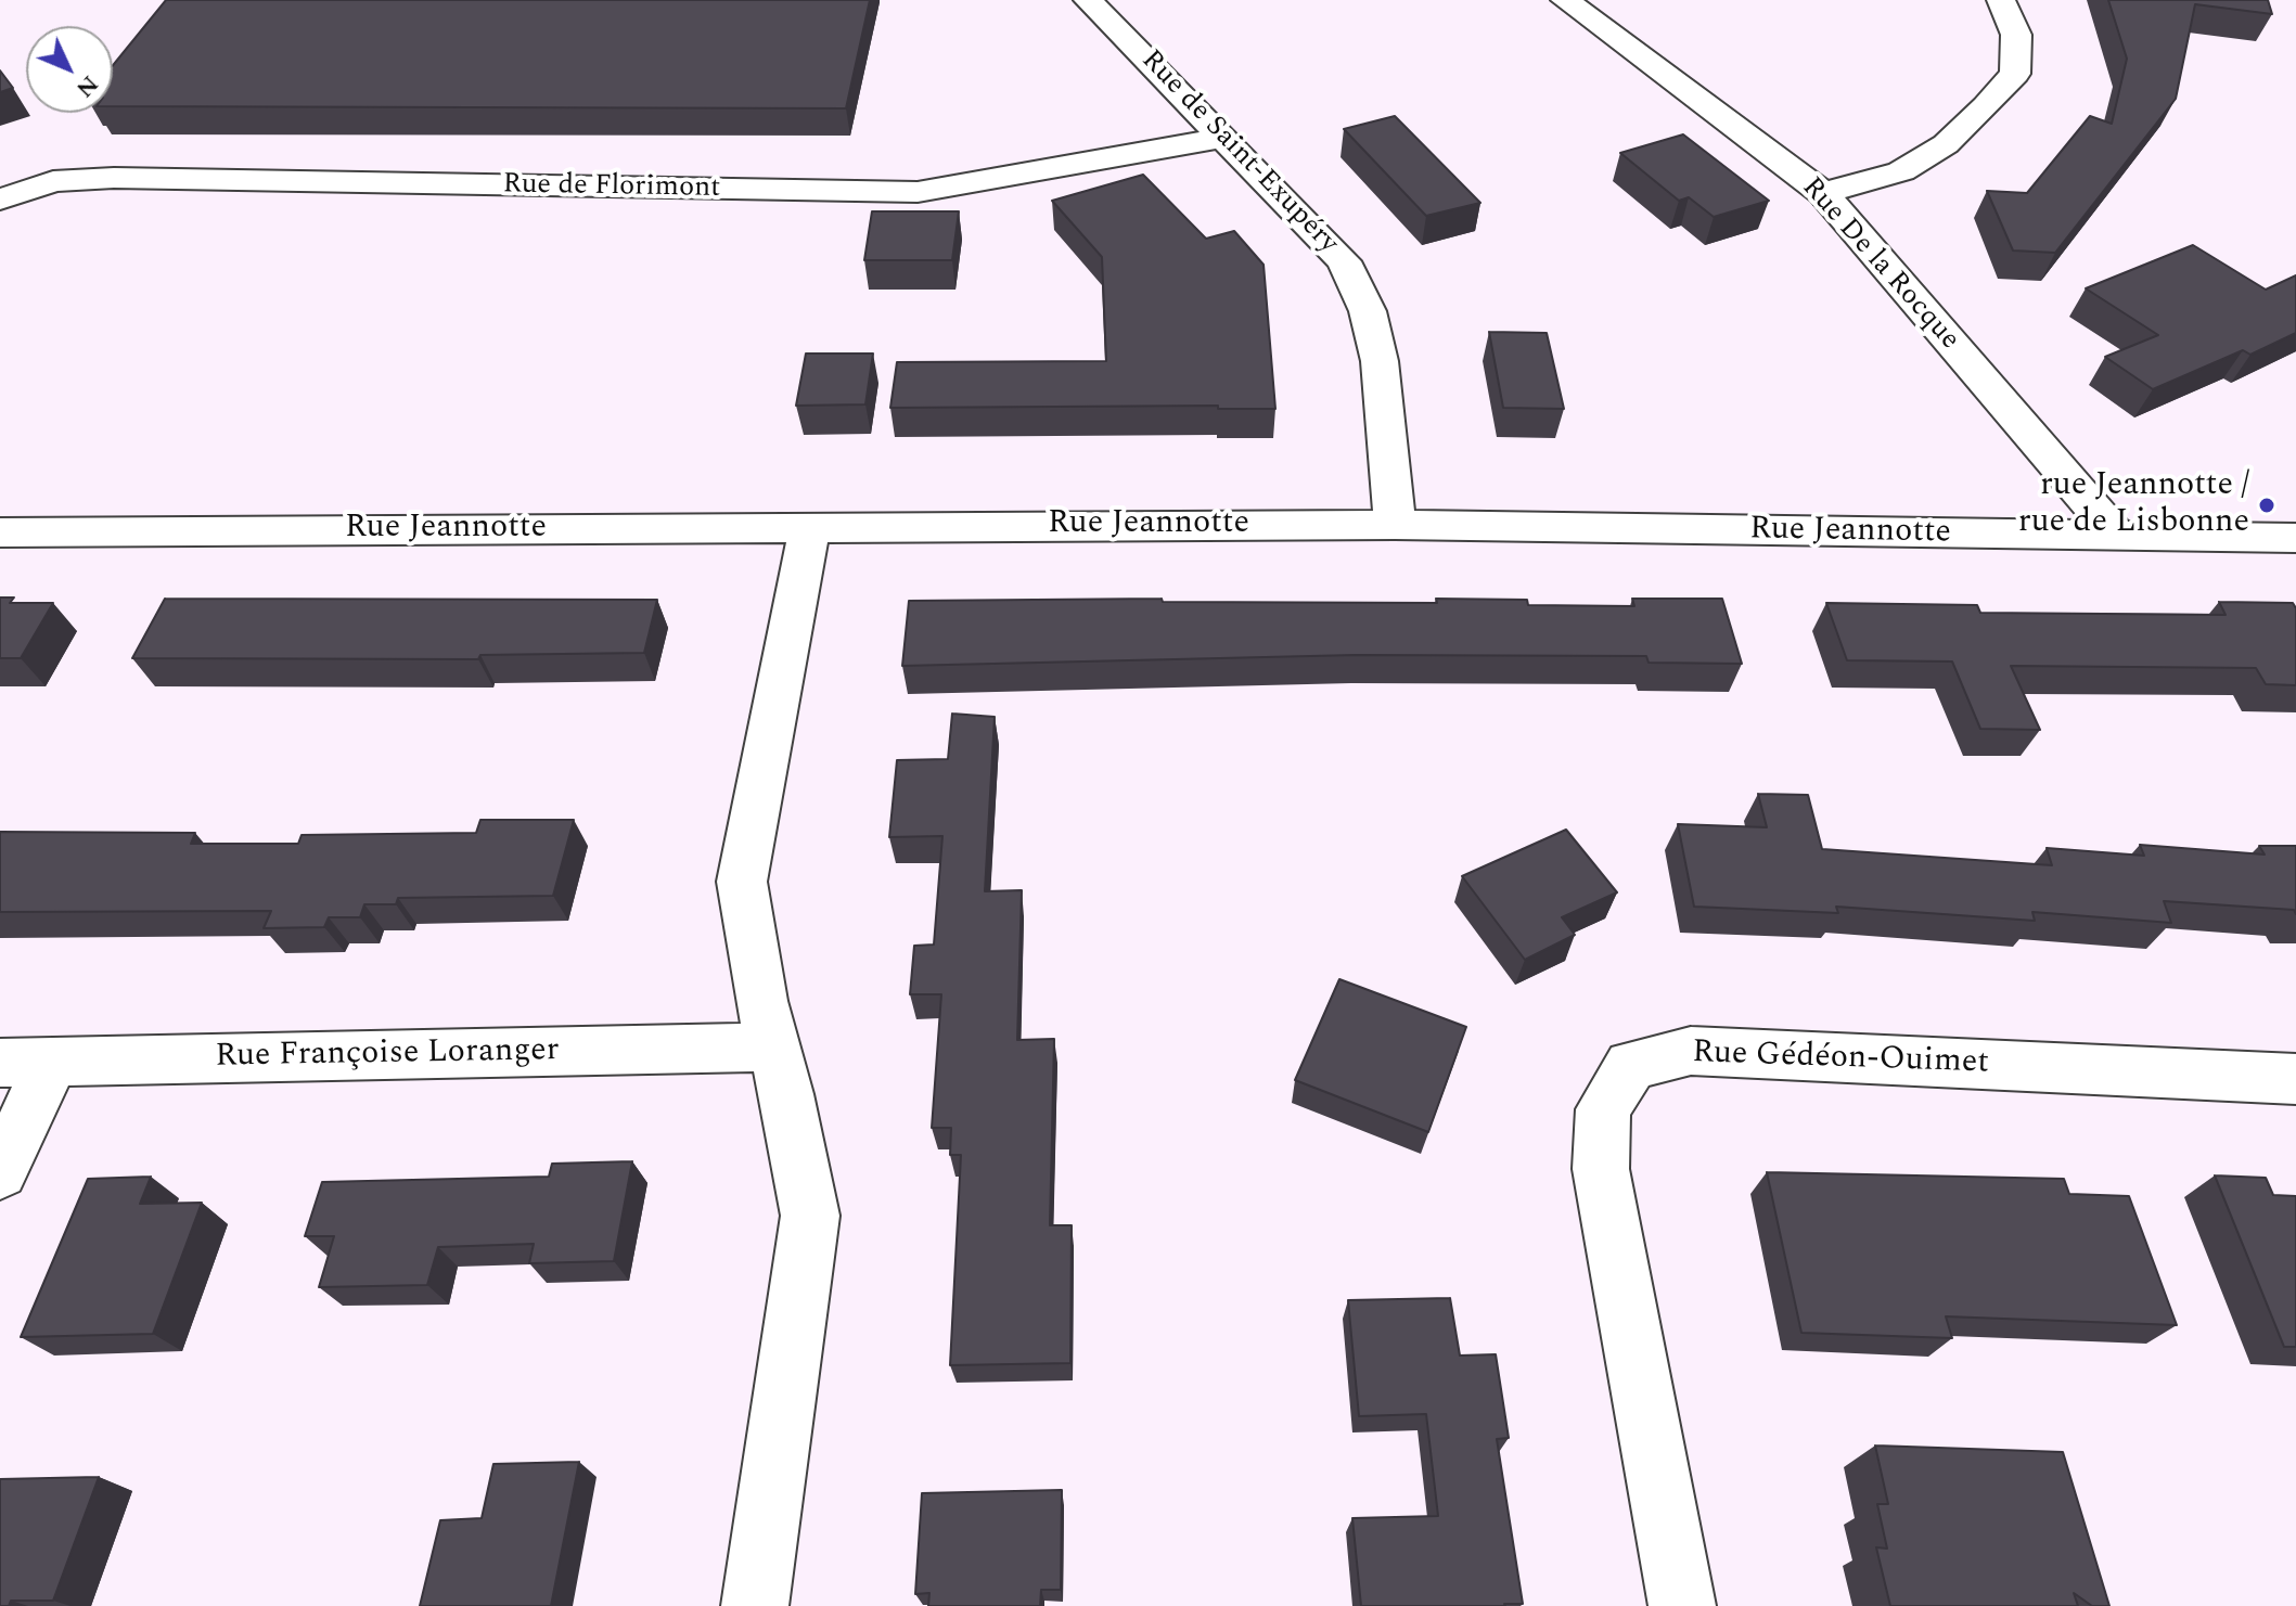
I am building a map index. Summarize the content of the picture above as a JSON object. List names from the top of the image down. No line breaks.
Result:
{"streets":{"street":["Rue de Saint-Exupéry","Rue de Florimont","Rue De la Rocque","Rue Jeannotte","Rue Françoise Loranger","Rue Gédéon-Ouimet"]},"crossings":[["Rue de Saint-Exupéry","Rue de Florimont"],["Rue de Saint-Exupéry","Rue Jeannotte"],["Rue De la Rocque","Rue Jeannotte"]],"places":["rue Jeannotte / rue de Lisbonne"],"north":"bottom right"}
